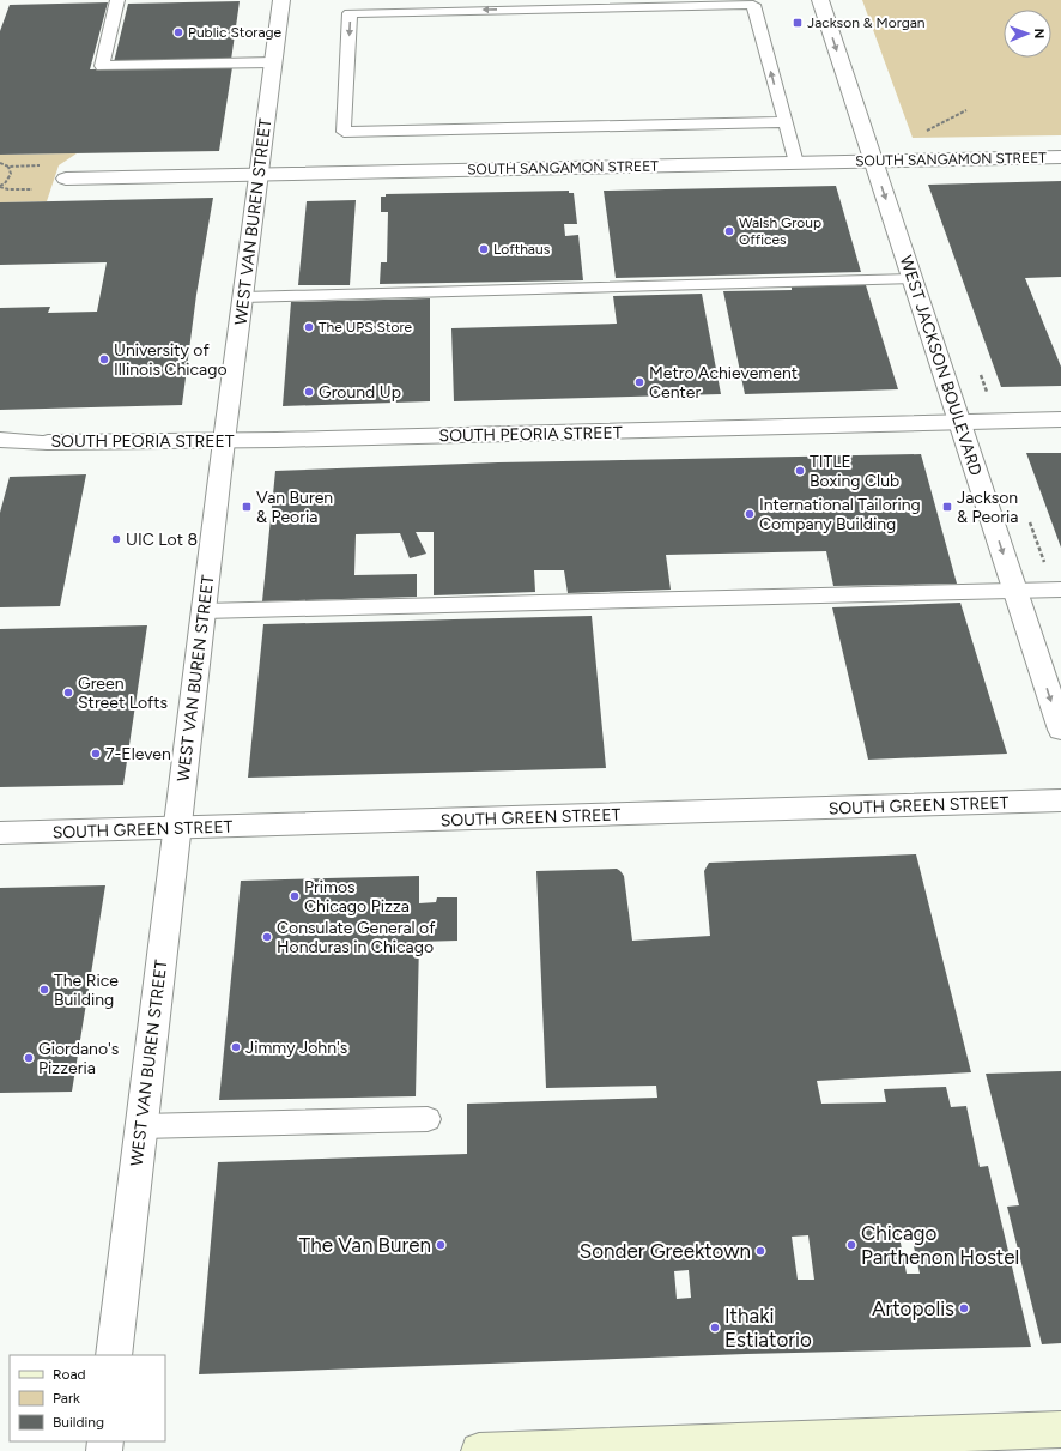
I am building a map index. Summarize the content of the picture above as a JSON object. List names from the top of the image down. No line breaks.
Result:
{"streets":{"street":["SOUTH SANGAMON STREET","WEST VAN BUREN STREET","WEST JACKSON BOULEVARD","SOUTH PEORIA STREET","SOUTH GREEN STREET"]},"crossings":[["SOUTH SANGAMON STREET","WEST VAN BUREN STREET"],["SOUTH SANGAMON STREET","WEST JACKSON BOULEVARD"],["WEST VAN BUREN STREET","SOUTH PEORIA STREET"],["WEST VAN BUREN STREET","SOUTH GREEN STREET"],["WEST JACKSON BOULEVARD","SOUTH PEORIA STREET"]],"one_way":["WEST JACKSON BOULEVARD"],"places":{"transit":["Jackson & Morgan","Van Buren & Peoria","Jackson & Peoria"],"other":["Public Storage","Walsh Group Offices","Lofthaus","The UPS Store","University of Illinois Chicago","Metro Achievement Center","Ground Up","TITLE Boxing Club","International Tailoring Company Building","UIC Lot 8","Green Street Lofts","7-Eleven","Primos Chicago Pizza","Consulate General of Honduras in Chicago","The Rice Building","Jimmy John's","Giordano's Pizzeria","The Van Buren","Chicago Parthenon Hostel","Sonder Greektown","Artopolis","Ithaki Estiatorio"]},"legend":["Road","Park","Building"],"north":"right"}
